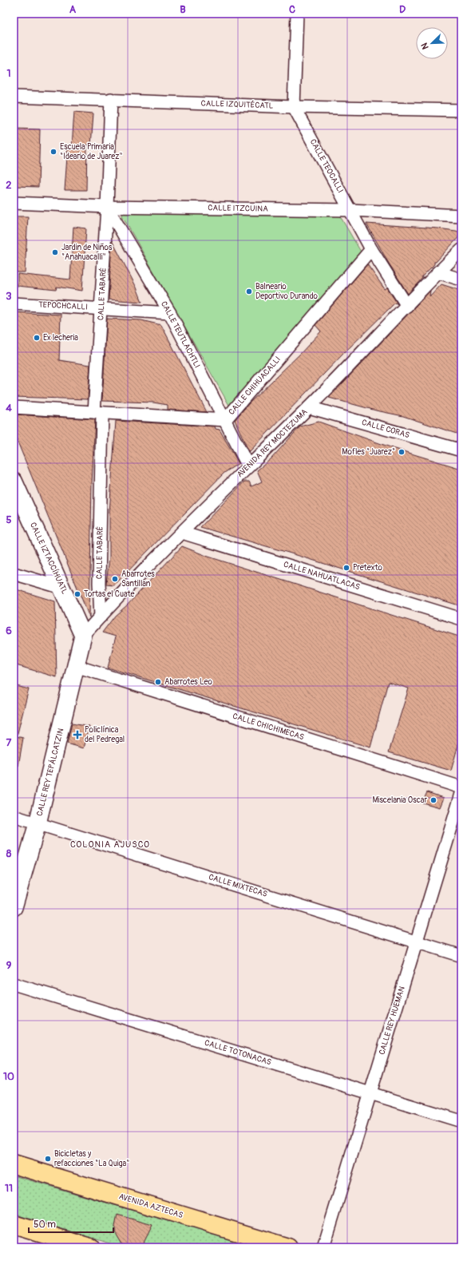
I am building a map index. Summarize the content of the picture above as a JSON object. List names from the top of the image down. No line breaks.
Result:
{"streets":{"main road":["AVENIDA AZTECAS"],"street":["CALLE IZQUITÉCATL","CALLE TEOCALLI","CALLE ITZCUINA","CALLE TABARÉ","TEPOCHCALLI","CALLE TEUTLACHTLI","CALLE CHIHUACALLI","CALLE CORAS","AVENIDA REY MOCTEZUMA","CALLE IZTACCÍHUATL","CALLE NAHUATLACAS","CALLE CHICHIMECAS","CALLE REY TEPÁLCATZIN","CALLE MIXTECAS","CALLE REY HUEMAN","CALLE TOTONACAS"]},"crossings":[["CALLE IZQUITÉCATL","CALLE TEOCALLI"],["CALLE IZQUITÉCATL","CALLE TABARÉ"],["CALLE TEOCALLI","CALLE ITZCUINA"],["CALLE TEOCALLI","CALLE CHIHUACALLI"],["CALLE TEOCALLI","AVENIDA REY MOCTEZUMA"],["CALLE ITZCUINA","CALLE TABARÉ"],["CALLE ITZCUINA","CALLE TEUTLACHTLI"],["CALLE TABARÉ","TEPOCHCALLI"],["CALLE TABARÉ","CALLE TEUTLACHTLI"],["CALLE TABARÉ","CALLE CHIHUACALLI"],["CALLE TABARÉ","AVENIDA REY MOCTEZUMA"],["TEPOCHCALLI","CALLE TEUTLACHTLI"],["CALLE TEUTLACHTLI","CALLE CHIHUACALLI"],["CALLE TEUTLACHTLI","AVENIDA REY MOCTEZUMA"],["CALLE CORAS","AVENIDA REY MOCTEZUMA"],["AVENIDA REY MOCTEZUMA","CALLE IZTACCÍHUATL"],["AVENIDA REY MOCTEZUMA","CALLE NAHUATLACAS"],["AVENIDA REY MOCTEZUMA","CALLE REY TEPÁLCATZIN"],["CALLE IZTACCÍHUATL","CALLE REY TEPÁLCATZIN"],["CALLE CHICHIMECAS","CALLE REY TEPÁLCATZIN"],["CALLE REY TEPÁLCATZIN","CALLE MIXTECAS"],["CALLE MIXTECAS","CALLE REY HUEMAN"],["CALLE REY HUEMAN","CALLE TOTONACAS"]],"districts":["COLONIA AJUSCO"],"places":{"other":["Escuela Primaria \"Ideario de Juarez\"","Jardin de Niños \"Anahuacalli\"","Balneario Deportivo Durando","Ex lecheria","Mofles \"Juarez\"","Pretexto","Abarrotes Santillan","Tortas el Cuate","Abarrotes Leo","Miscelania Oscar","Bicicletas y refacciones \"La Quiga\""],"health":["Policlínica del Pedregal"]},"scale_bar":"50 m","north":"bottom left","grid":{"columns":["A","B","C","D"],"rows":["1","2","3","4","5","6","7","8","9","10","11"]}}
